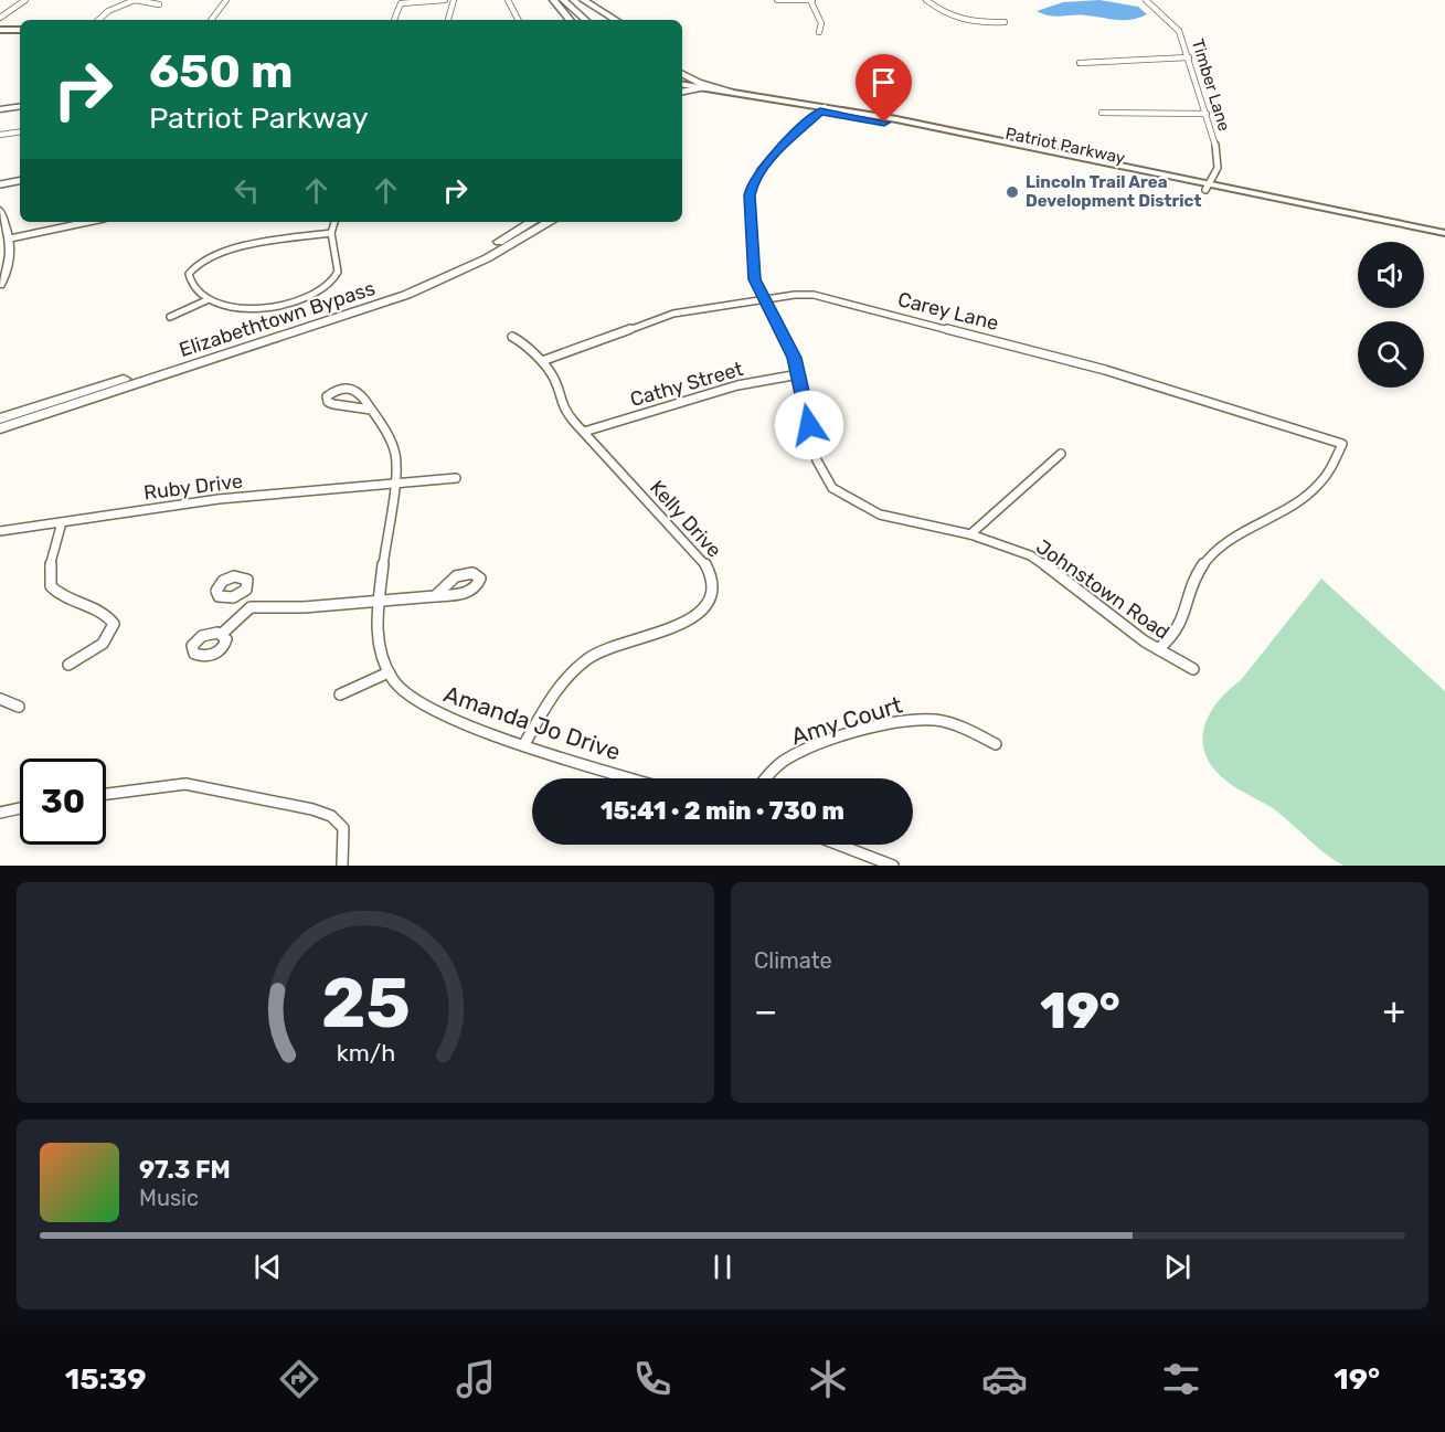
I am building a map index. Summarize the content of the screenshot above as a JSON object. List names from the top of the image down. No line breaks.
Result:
{"streets":{"highway":["Elizabethtown Bypass"],"main road":["Patriot Parkway"],"street":["Timber Lane","Carey Lane","Cathy Street","Ruby Drive","Kelly Drive","Johnstown Road","Amy Court","Amanda Jo Drive"]},"crossings":[["Timber Lane","Patriot Parkway"],["Patriot Parkway","Johnstown Road"],["Carey Lane","Kelly Drive"],["Carey Lane","Johnstown Road"],["Cathy Street","Kelly Drive"],["Cathy Street","Johnstown Road"],["Ruby Drive","Amanda Jo Drive"],["Kelly Drive","Amanda Jo Drive"]],"places":["Lincoln Trail Area Development District"],"page":{"turn":["650 m","Patriot Parkway"],"limit":"30","trip":"15:41 · 2 min · 730 m","tile":"Climate","heat":["−","19°","+"],"song":["97.3 FM","Music"],"tabs":["15:39","19°"],"gauge":["25","km/h"]}}
